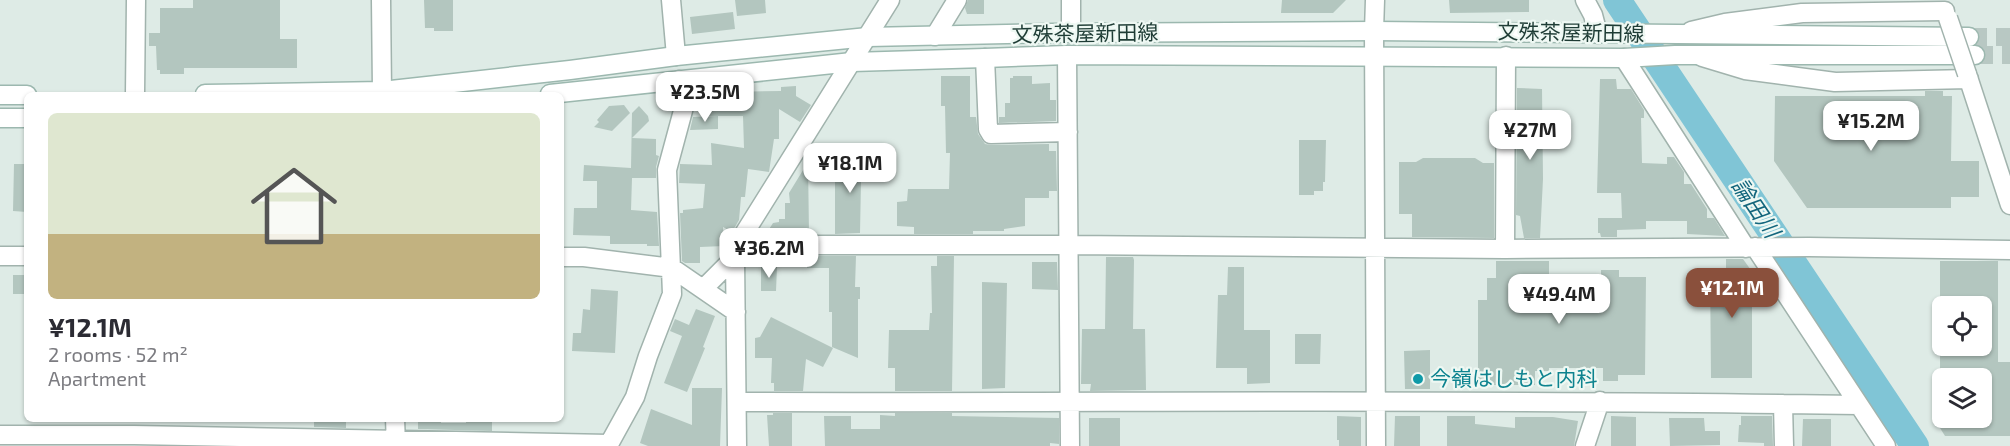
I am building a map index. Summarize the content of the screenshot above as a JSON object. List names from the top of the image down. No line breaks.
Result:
{"streets":{"street":["文殊茶屋新田線"]},"water":["論田川"],"places":["今嶺はしもと内科"],"page":{"price":["¥23.5M","¥15.2M","¥27M","¥18.1M","¥36.2M","¥12.1M","¥49.4M"],"list":[{"name":"¥12.1M","note":"2 rooms · 52 m² · Apartment"}]}}
